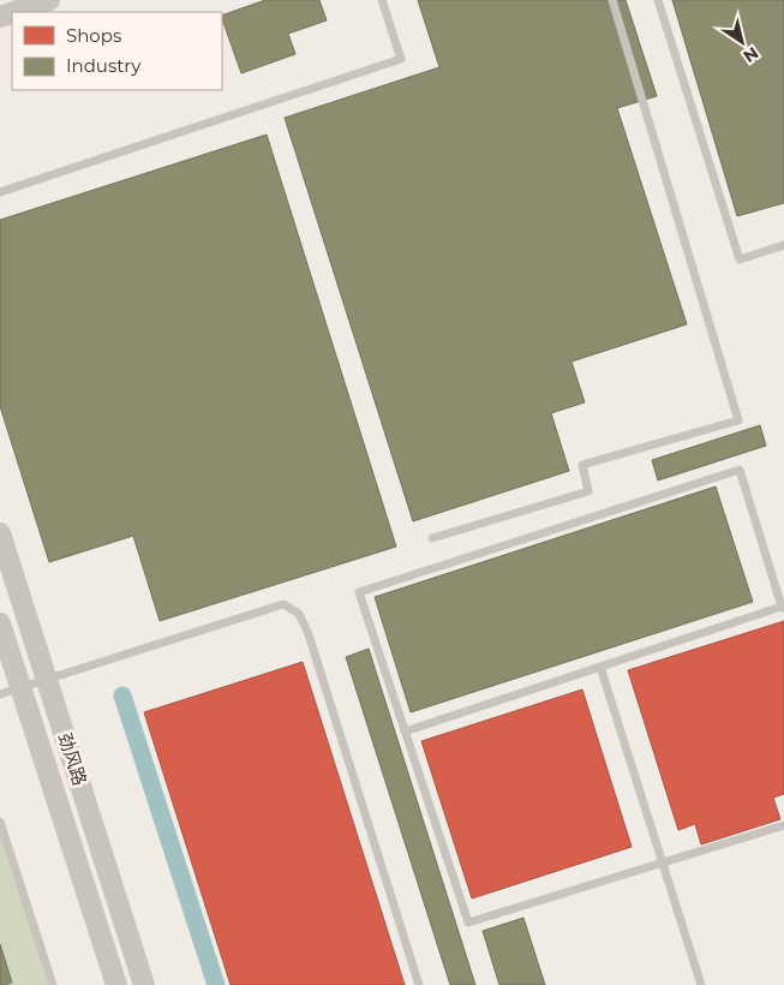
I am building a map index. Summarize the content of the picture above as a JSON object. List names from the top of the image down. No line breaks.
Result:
{"streets":{"street":["劲风路"]},"legend":["Shops","Industry"],"north":"bottom right"}
